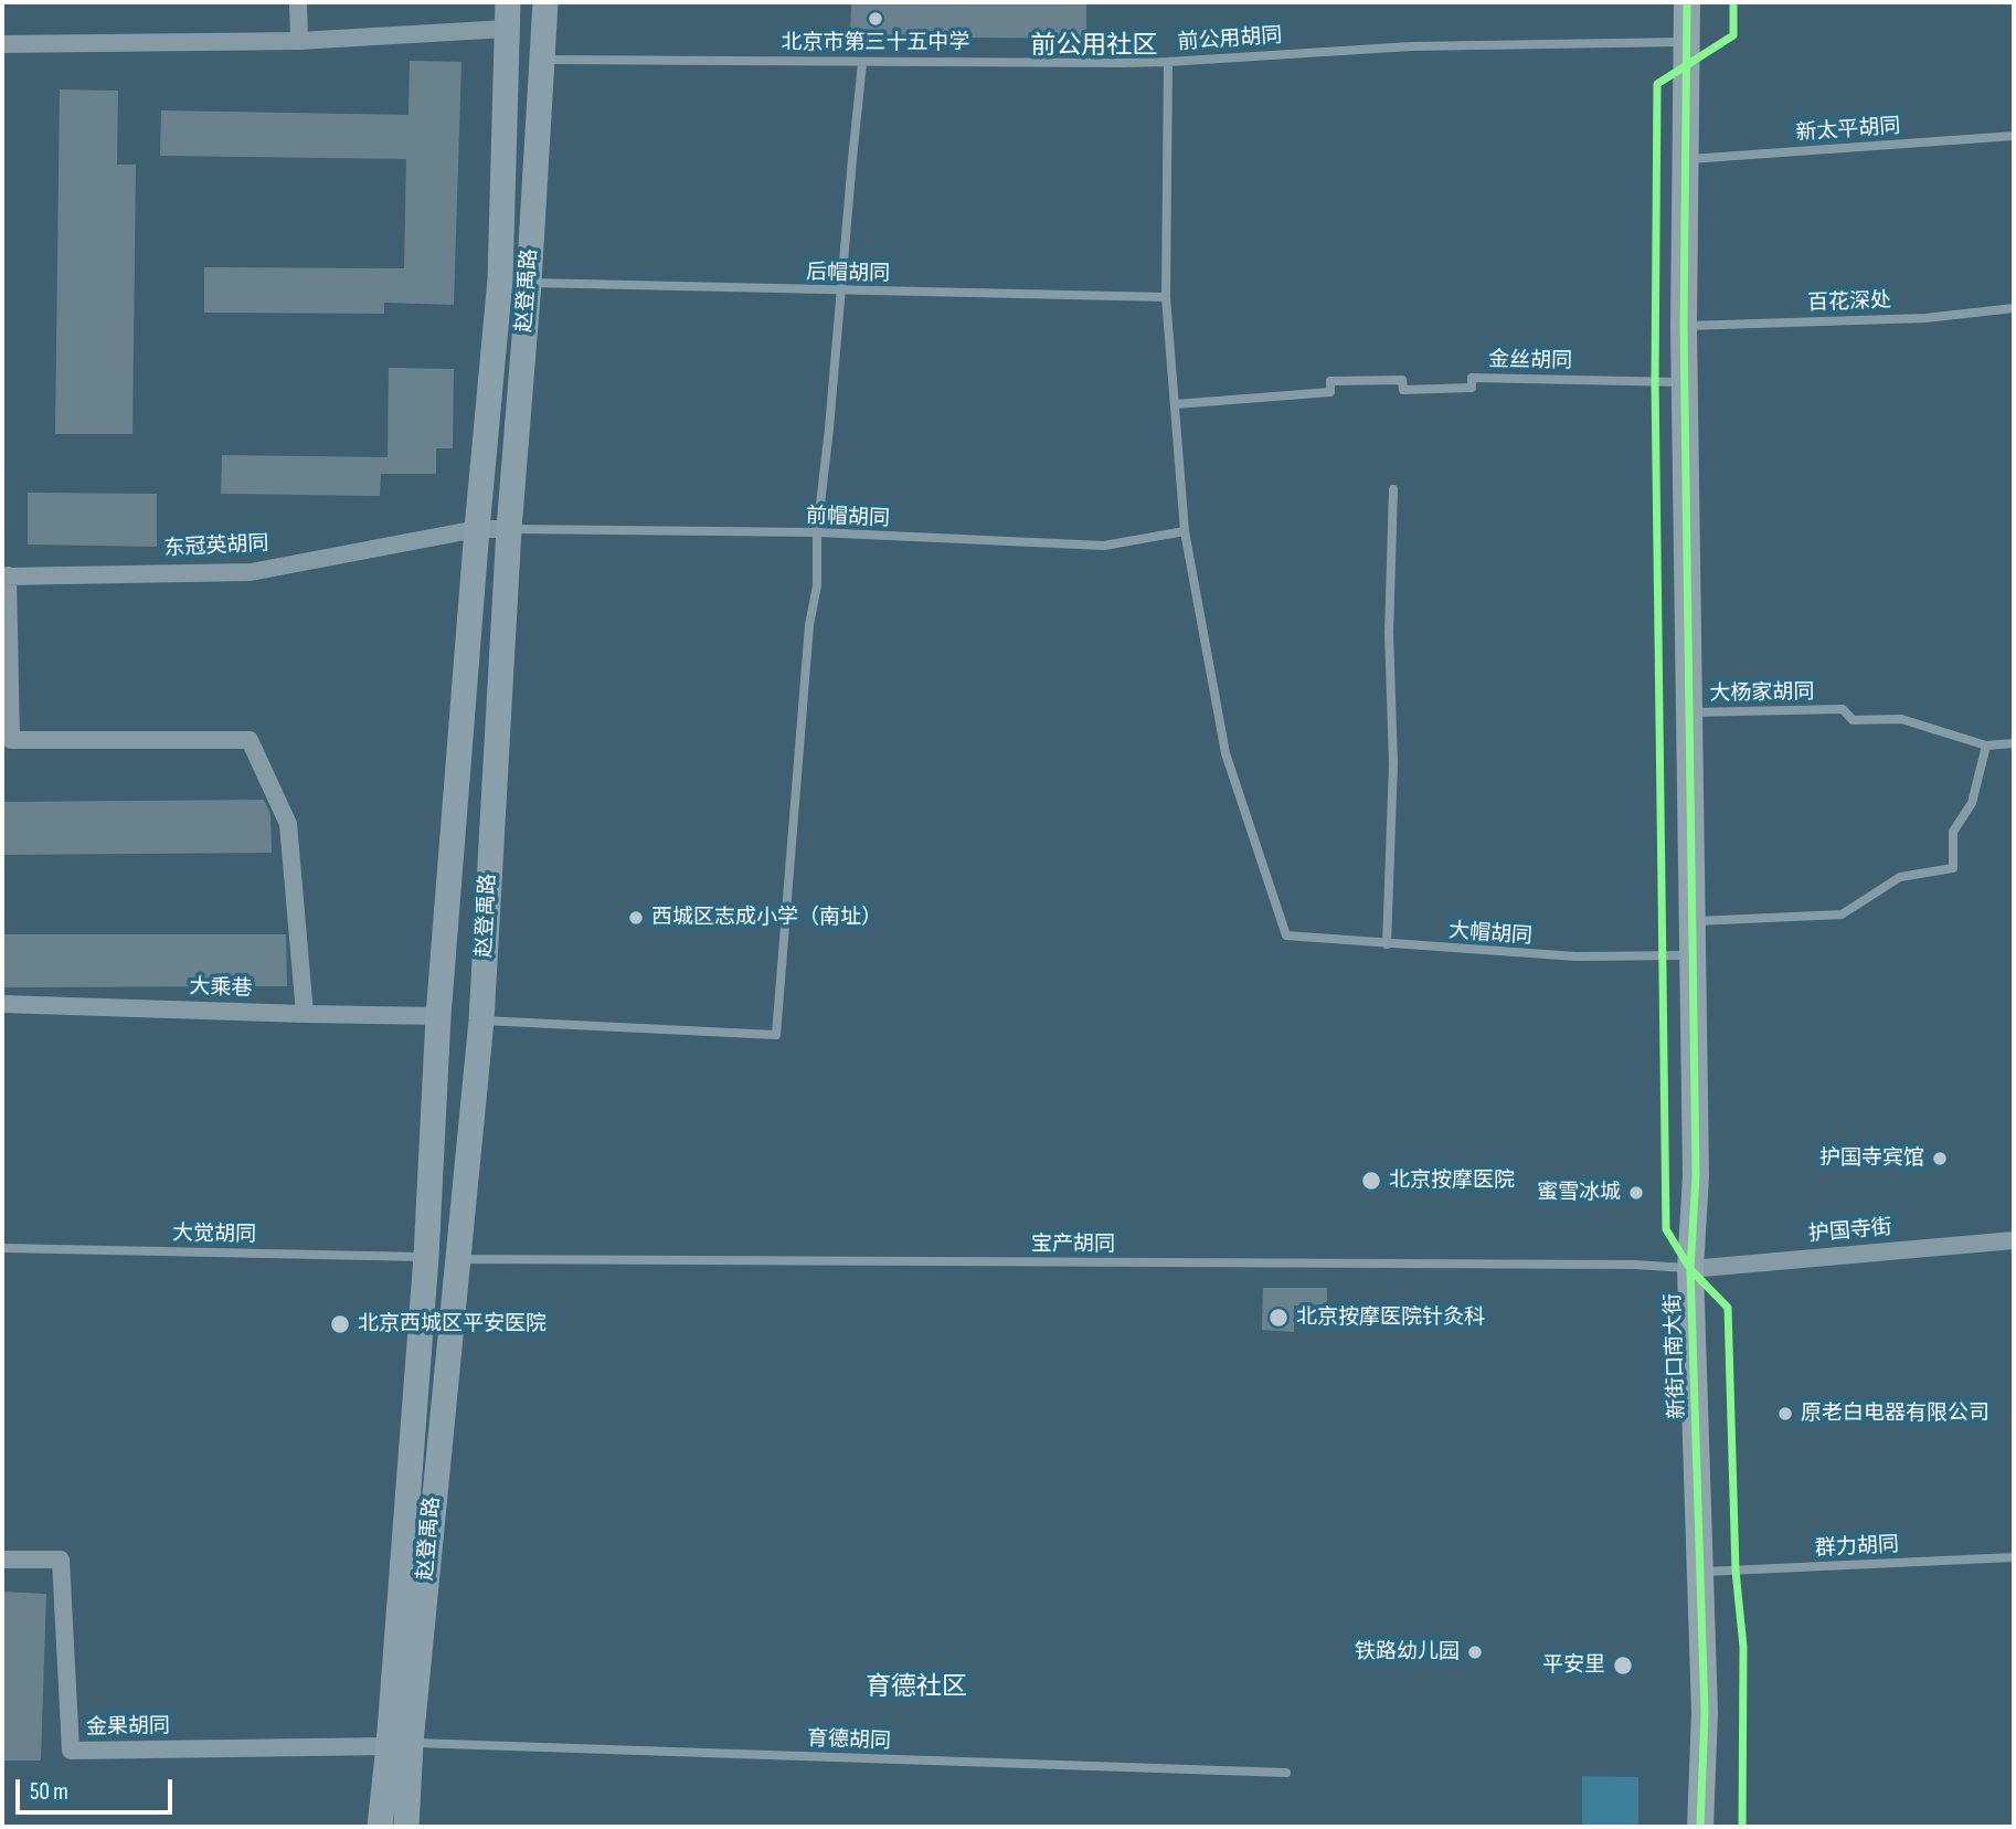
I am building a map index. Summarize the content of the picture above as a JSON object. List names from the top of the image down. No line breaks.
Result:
{"streets":{"main road":["赵登禹路","新街口南大街"],"street":["东冠英胡同","大乘巷","护国寺街","金果胡同"],"lane":["前公用胡同","新太平胡同","后帽胡同","百花深处","金丝胡同","前帽胡同","大杨家胡同","大帽胡同","大觉胡同","宝产胡同","群力胡同","育德胡同"]},"crossings":[["前公用胡同","赵登禹路"],["前公用胡同","新街口南大街"],["新太平胡同","新街口南大街"],["后帽胡同","赵登禹路"],["赵登禹路","前帽胡同"],["赵登禹路","东冠英胡同"],["赵登禹路","大乘巷"],["赵登禹路","大觉胡同"],["赵登禹路","宝产胡同"],["赵登禹路","金果胡同"],["赵登禹路","育德胡同"],["百花深处","新街口南大街"],["金丝胡同","新街口南大街"],["前帽胡同","东冠英胡同"],["前帽胡同","大帽胡同"],["大杨家胡同","新街口南大街"],["大帽胡同","新街口南大街"],["护国寺街","宝产胡同"],["护国寺街","新街口南大街"],["宝产胡同","新街口南大街"],["新街口南大街","群力胡同"],["金果胡同","育德胡同"]],"districts":["前公用社区","育德社区"],"places":["北京市第三十五中学","西城区志成小学（南址）","护国寺宾馆","北京按摩医院","蜜雪冰城","北京按摩医院针灸科","北京西城区平安医院","原老白电器有限公司","铁路幼儿园","平安里"],"scale_bar":"50 m"}
